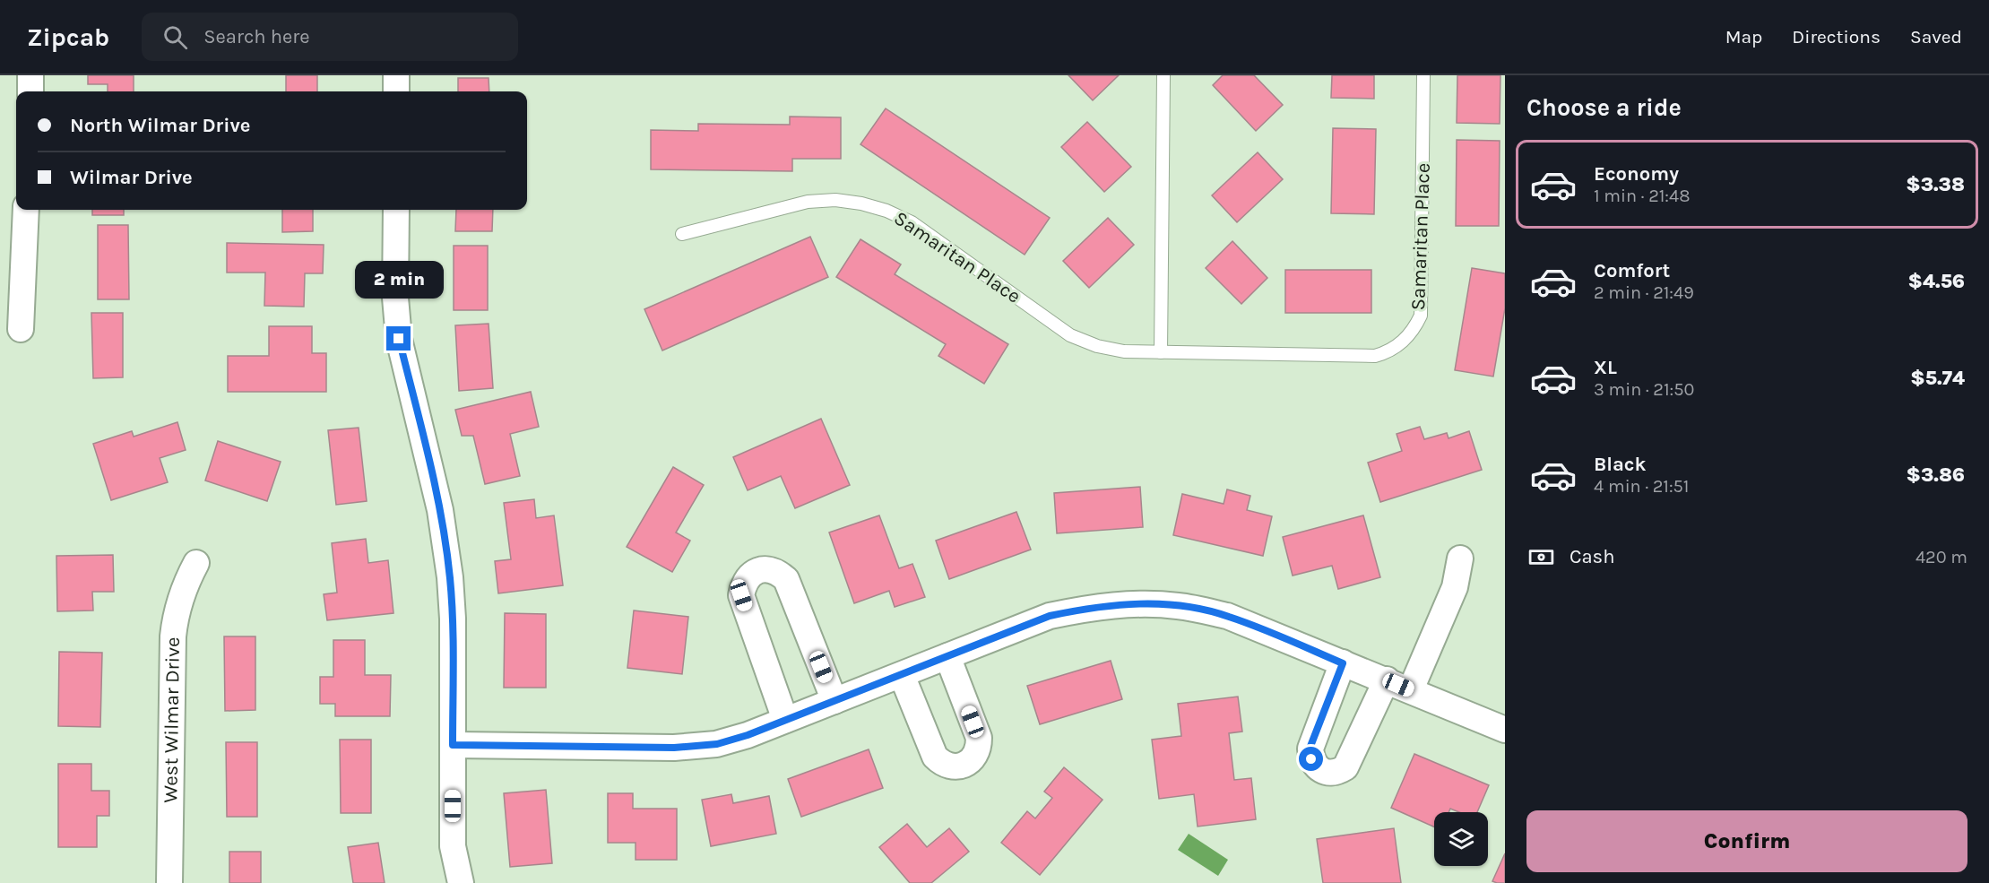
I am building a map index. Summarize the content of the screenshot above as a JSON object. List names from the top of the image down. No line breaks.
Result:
{"streets":{"street":["West Wilmar Drive"],"lane":["Samaritan Place"]},"page":{"header":"Zipcab","search":"Search here","nav":["Map","Directions","Saved"],"heading":"Choose a ride","banner":["North Wilmar Drive","Wilmar Drive"],"list":[{"name":"Economy","note":"1 min · 21:48","value":"$3.38"},{"name":"Comfort","note":"2 min · 21:49","value":"$4.56"},{"name":"XL","note":"3 min · 21:50","value":"$5.74"},{"name":"Black","note":"4 min · 21:51","value":"$3.86"}],"bubble":"2 min","pay":["Cash","420 m"],"buttons":"Confirm"}}
